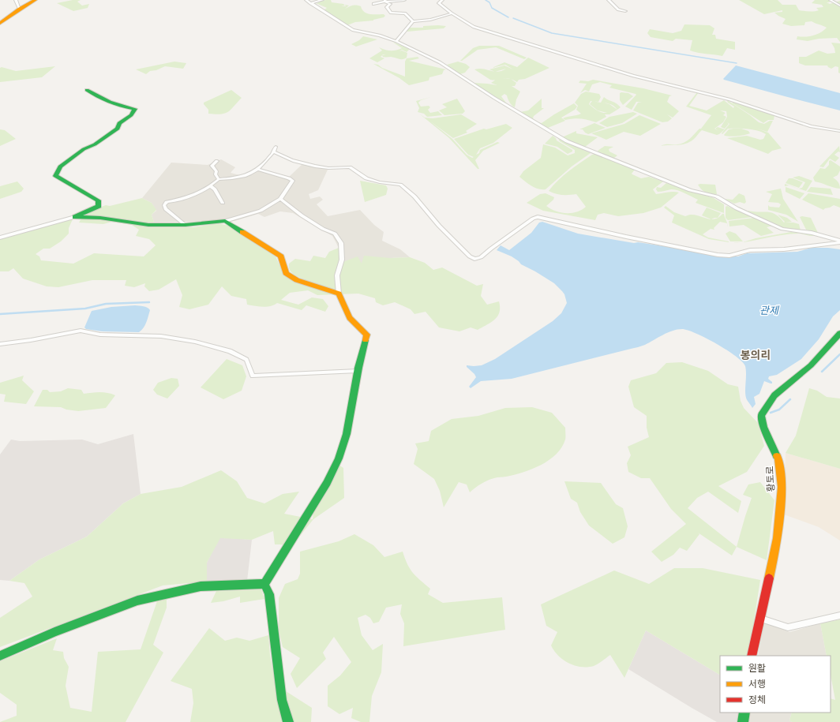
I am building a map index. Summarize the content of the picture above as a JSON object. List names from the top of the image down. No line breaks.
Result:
{"streets":{"street":["황토로"]},"districts":["봉의리"],"water":["관제"],"legend":["원활","서행","정체"]}
